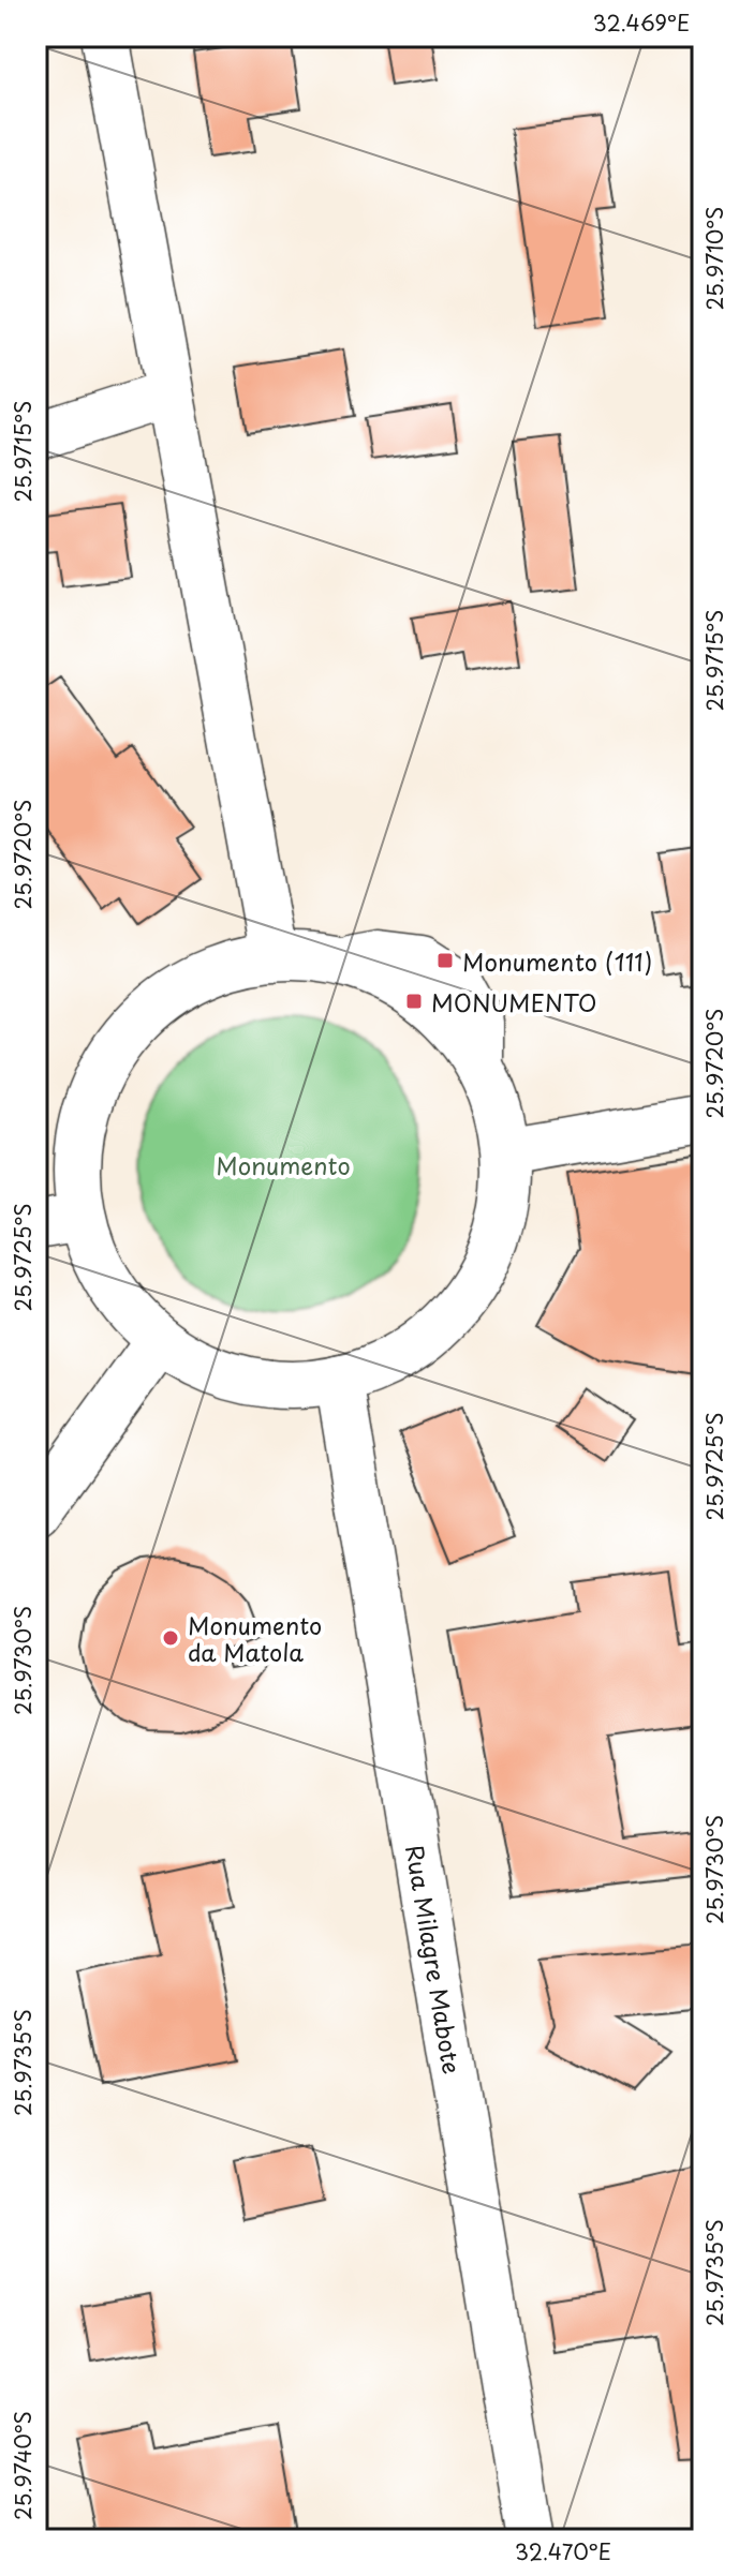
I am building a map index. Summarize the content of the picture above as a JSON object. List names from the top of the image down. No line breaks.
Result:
{"streets":{"street":["Rua Milagre Mabote"]},"parks":["Monumento"],"places":{"transit":["Monumento (111)","MONUMENTO"],"other":["Monumento da Matola"]},"coordinates":["32.469°E","25.9710°S","25.9715°S","25.9720°S","25.9725°S","25.9730°S","25.9735°S","25.9740°S","32.470°E"]}
